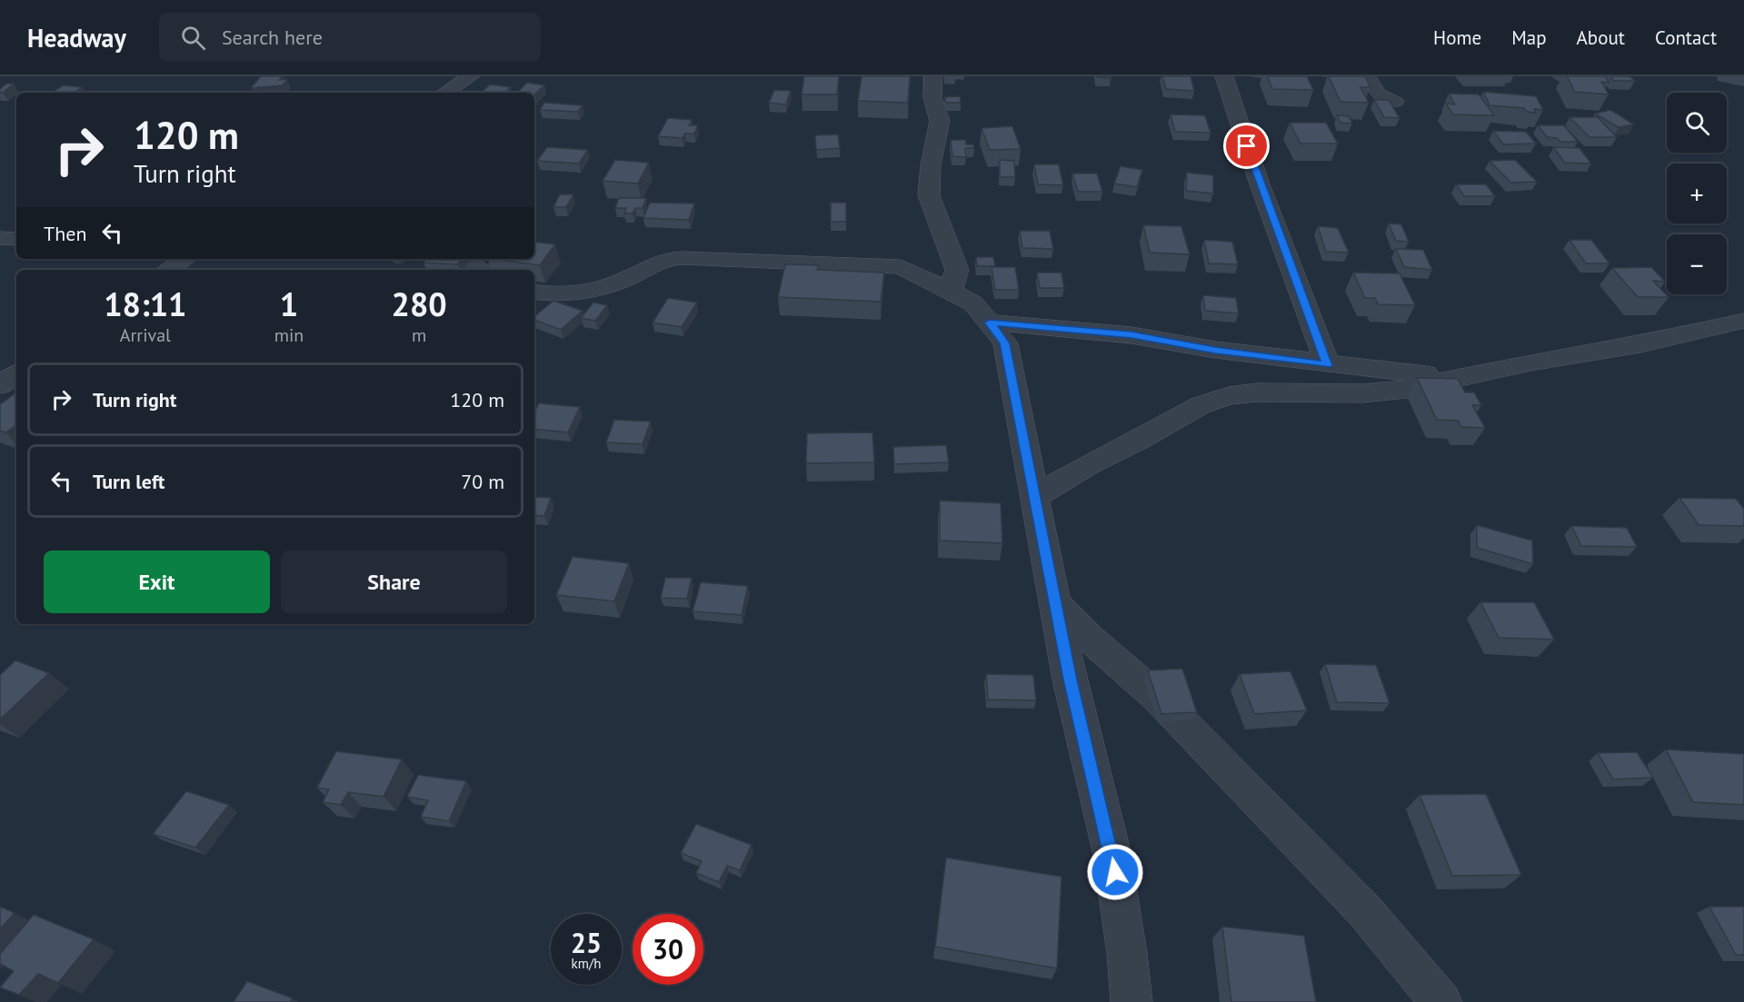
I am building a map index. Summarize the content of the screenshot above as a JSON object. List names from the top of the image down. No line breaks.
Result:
{"page":{"header":"Headway","search":"Search here","nav":["Home","Map","About","Contact"],"map_buttons":["+","−"],"turn":["120 m","Turn right"],"then":"Then","eta":["18:11","Arrival","1","min","280","m"],"list":[{"name":"Turn right","value":"120 m"},{"name":"Turn left","value":"70 m"}],"buttons":["Exit","Share"],"speed":"25 km/h","limit":"30"}}
